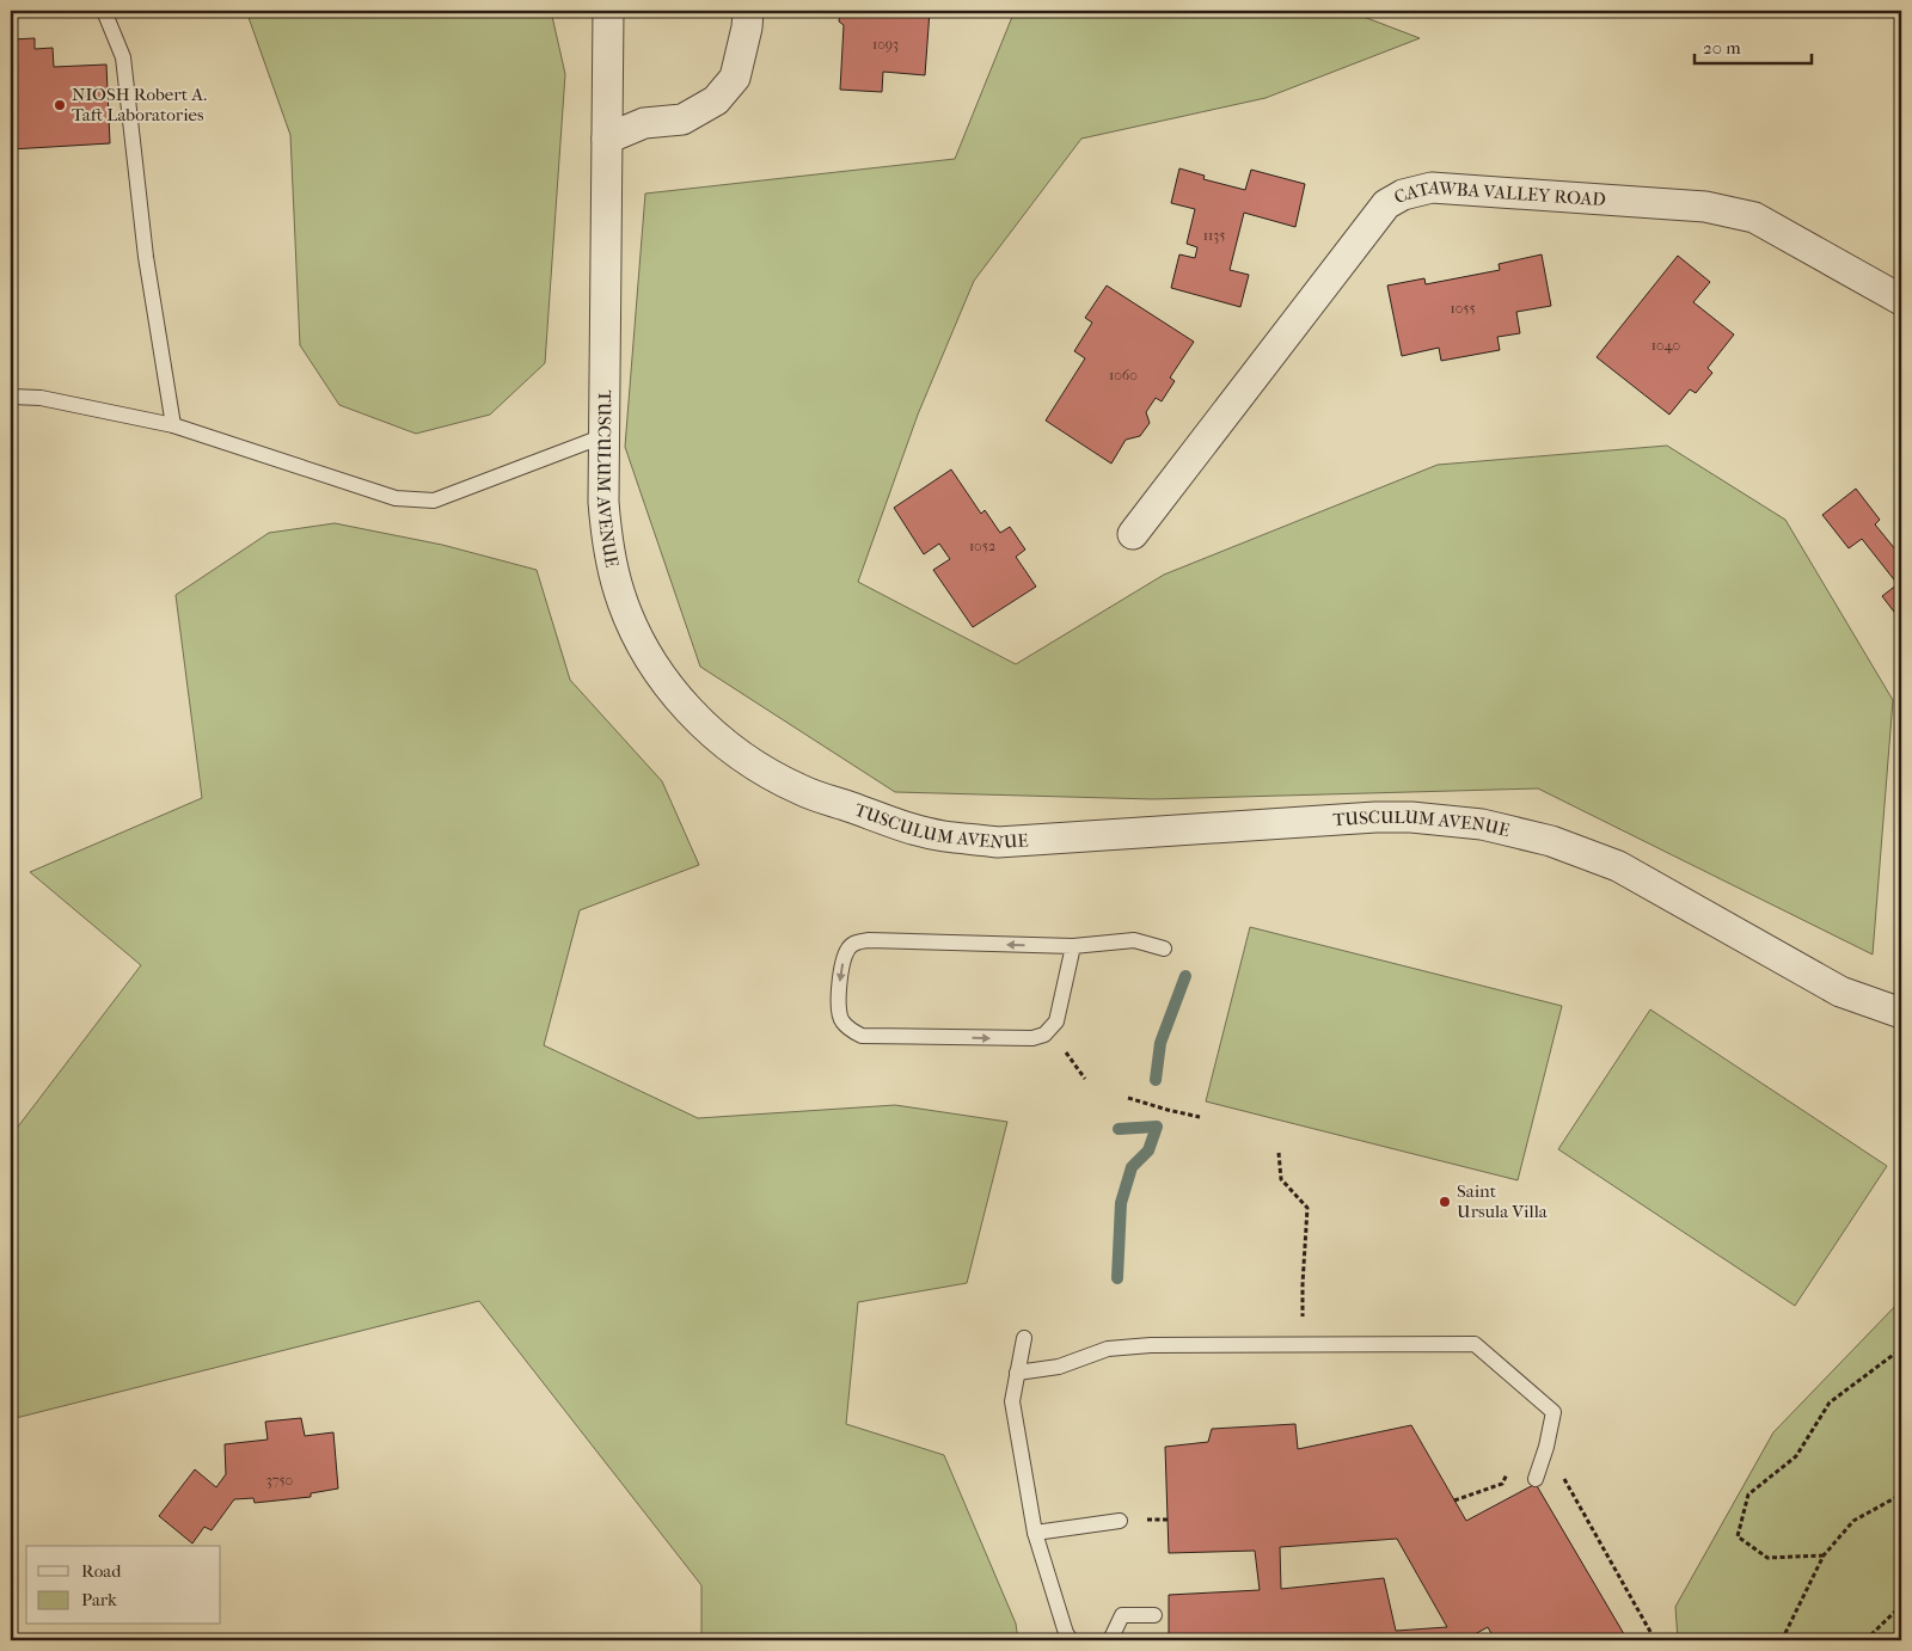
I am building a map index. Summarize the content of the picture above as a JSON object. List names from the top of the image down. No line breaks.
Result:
{"streets":{"street":["CATAWBA VALLEY ROAD","TUSCULUM AVENUE"]},"places":["NIOSH Robert A. Taft Laboratories","Saint Ursula Villa"],"house_numbers":["1093","1135","1055","1040","1060","1052","3750"],"legend":["Road","Park"],"scale_bar":"20 m"}
